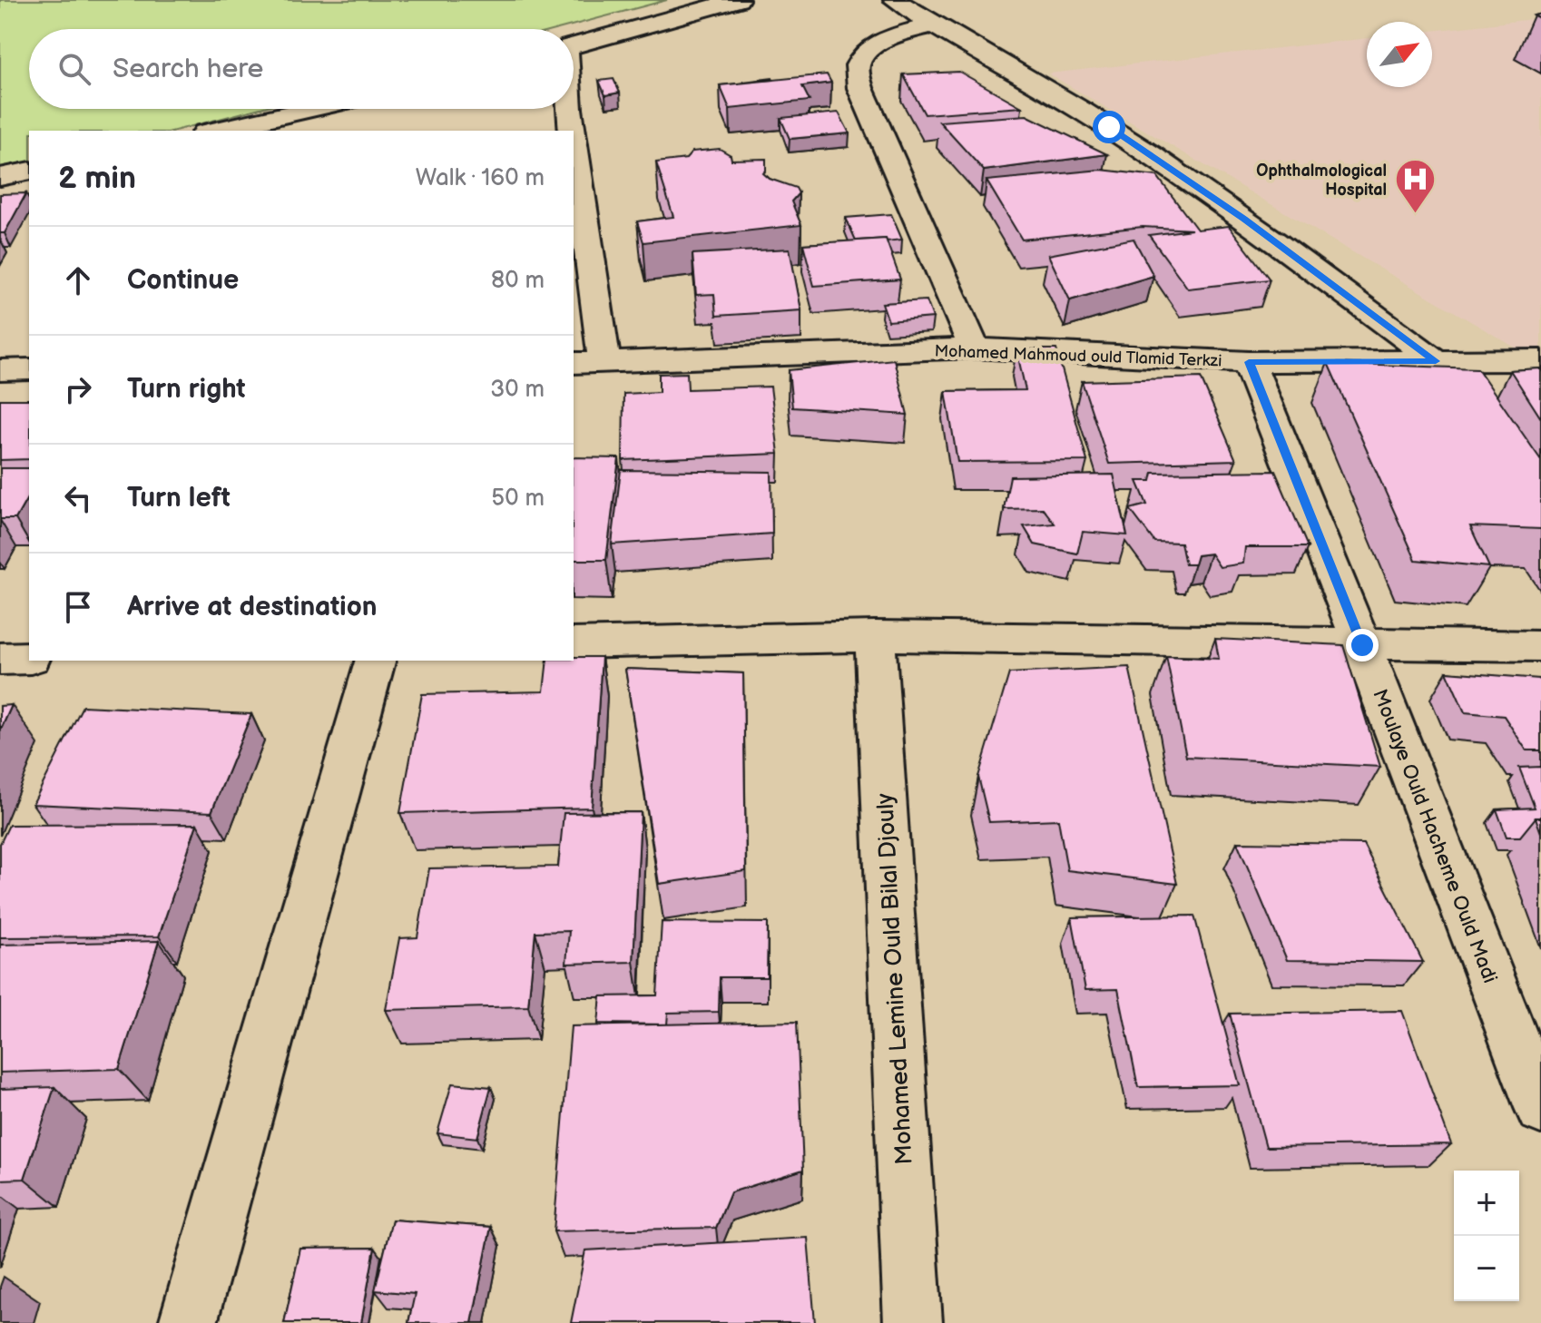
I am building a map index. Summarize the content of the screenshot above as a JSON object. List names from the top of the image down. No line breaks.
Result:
{"streets":{"street":["Mohamed Mahmoud ould Tlamid Terkzi","Moulaye Ould Hacheme Ould Madi","Mohamed Lemine Ould Bilal Djouly"]},"crossings":[["Mohamed Mahmoud ould Tlamid Terkzi","Moulaye Ould Hacheme Ould Madi"]],"places":{"hospital":["Ophthalmological Hospital"]},"north":"top right","page":{"search":"Search here","heading":["2 min","Walk · 160 m"],"list":[["Continue","80 m"],["Turn right","30 m"],["Turn left","50 m"],"Arrive at destination"],"map_buttons":["+","−"]}}
